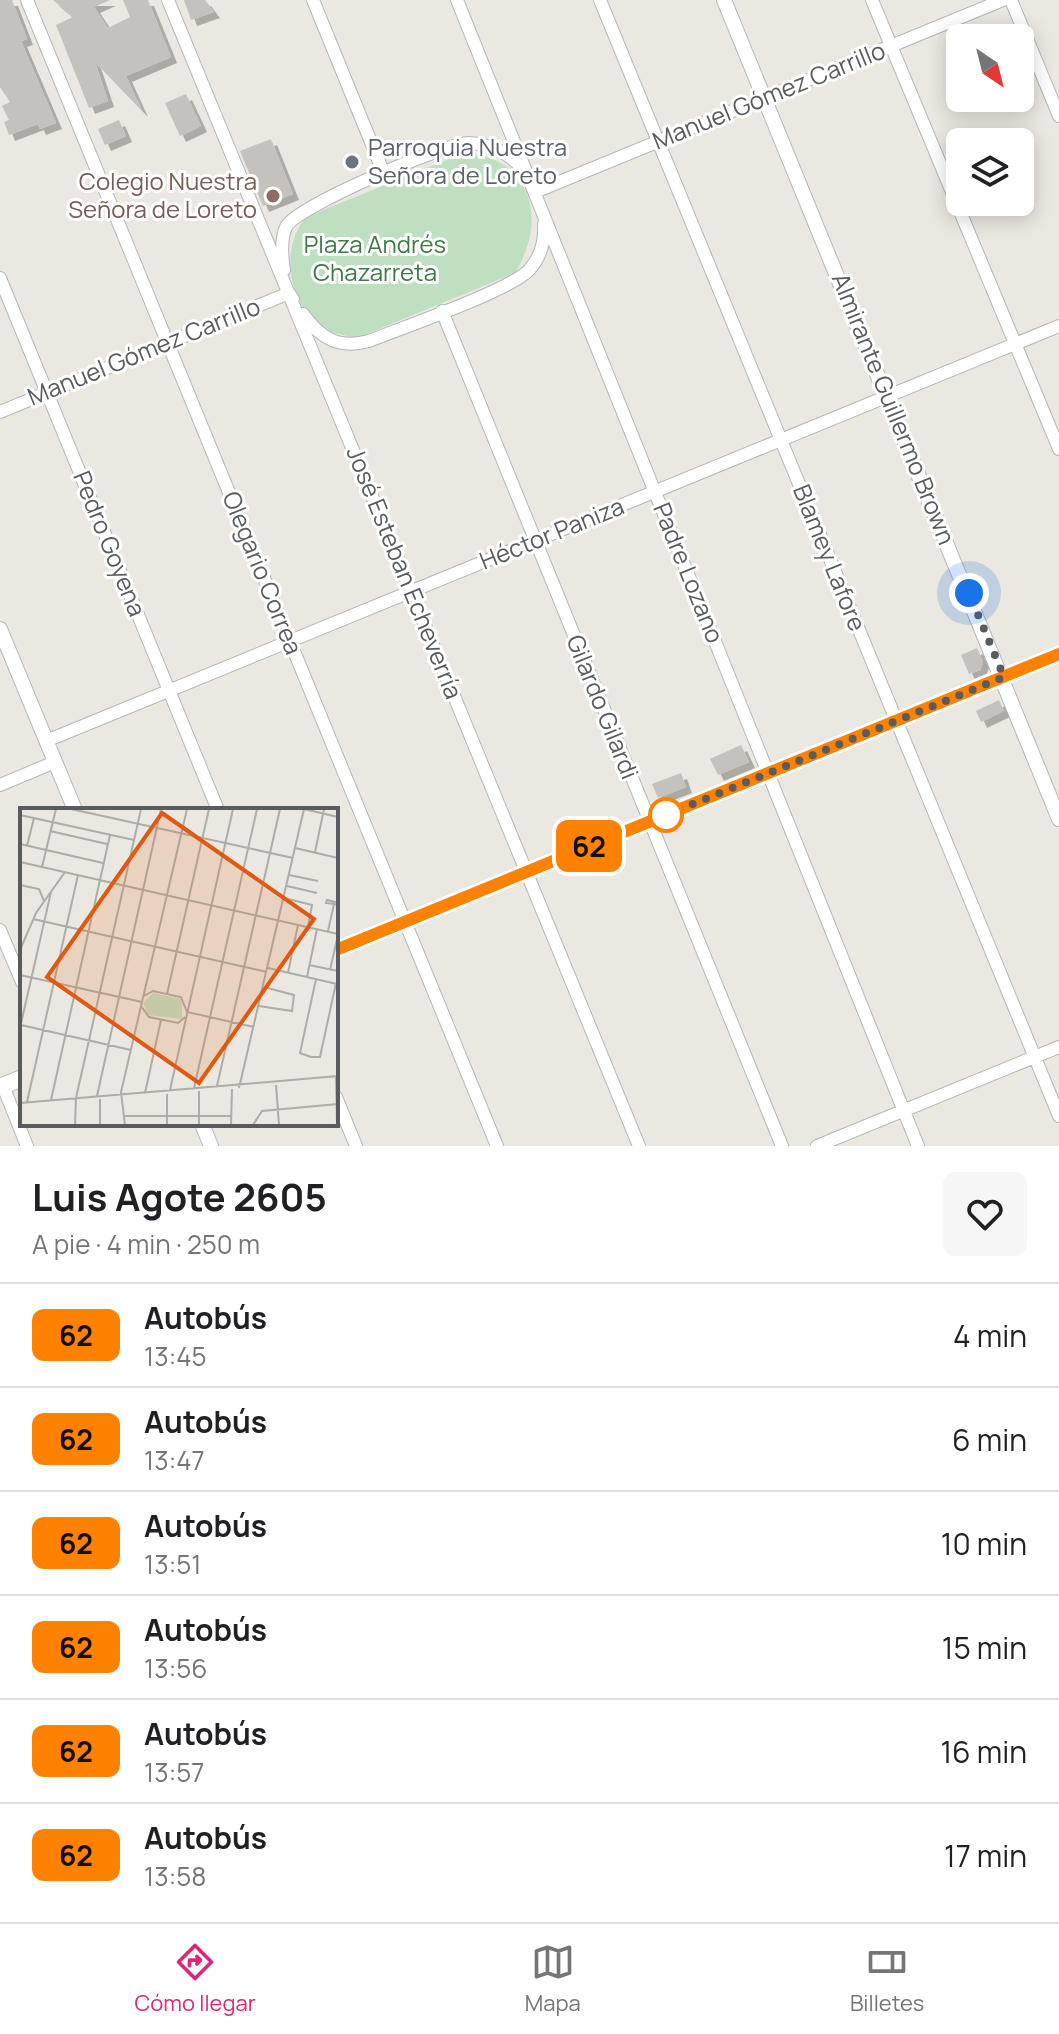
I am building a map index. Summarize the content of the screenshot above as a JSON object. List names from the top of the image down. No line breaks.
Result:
{"streets":{"street":["Manuel Gómez Carrillo","Almirante Guillermo Brown","Héctor Paniza","Pedro Goyena","Blamey Lafore","Olegario Correa","José Esteban Echeverría","Padre Lozano","Gilardo Gilardi"]},"crossings":[["Manuel Gómez Carrillo","Almirante Guillermo Brown"],["Manuel Gómez Carrillo","Pedro Goyena"],["Manuel Gómez Carrillo","Blamey Lafore"],["Manuel Gómez Carrillo","Olegario Correa"],["Manuel Gómez Carrillo","José Esteban Echeverría"],["Manuel Gómez Carrillo","Padre Lozano"],["Manuel Gómez Carrillo","Gilardo Gilardi"],["Almirante Guillermo Brown","Héctor Paniza"],["Héctor Paniza","Pedro Goyena"],["Héctor Paniza","Blamey Lafore"],["Héctor Paniza","Olegario Correa"],["Héctor Paniza","José Esteban Echeverría"],["Héctor Paniza","Padre Lozano"],["Héctor Paniza","Gilardo Gilardi"],["José Esteban Echeverría","Padre Lozano"],["José Esteban Echeverría","Gilardo Gilardi"],["Padre Lozano","Gilardo Gilardi"]],"parks":["Plaza Andrés Chazarreta"],"places":["Parroquia Nuestra Señora de Loreto","Colegio Nuestra Señora de Loreto"],"lines":["bus line 62"],"north":"bottom right","page":{"on_map":"62","heading":["Luis Agote 2605","A pie · 4 min · 250 m"],"list":[{"mark":"62","name":"Autobús","note":"13:45","value":"4 min"},{"mark":"62","name":"Autobús","note":"13:47","value":"6 min"},{"mark":"62","name":"Autobús","note":"13:51","value":"10 min"},{"mark":"62","name":"Autobús","note":"13:56","value":"15 min"},{"mark":"62","name":"Autobús","note":"13:57","value":"16 min"},{"mark":"62","name":"Autobús","note":"13:58","value":"17 min"}],"tabs":["Cómo llegar","Mapa","Billetes"]}}
